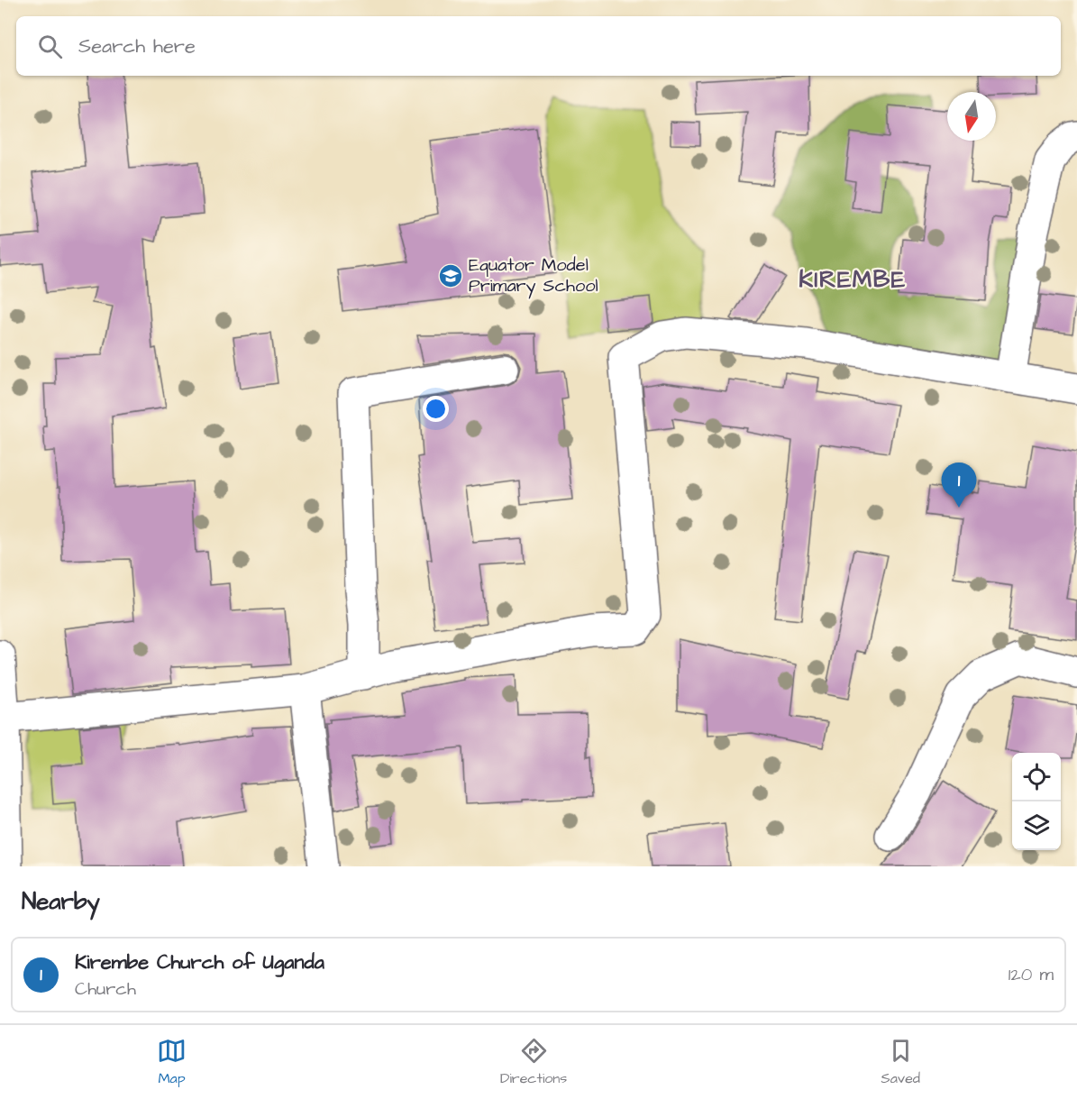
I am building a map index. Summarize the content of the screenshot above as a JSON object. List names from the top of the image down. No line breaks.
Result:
{"districts":["KIREMBE"],"places":{"school or university":["Equator Model Primary School"]},"north":"bottom","page":{"search":"Search here","pins":"1","heading":"Nearby","list":[{"mark":"1","name":"Kirembe Church of Uganda","note":"Church","value":"120 m"}],"nav":["Map","Directions","Saved"]}}
